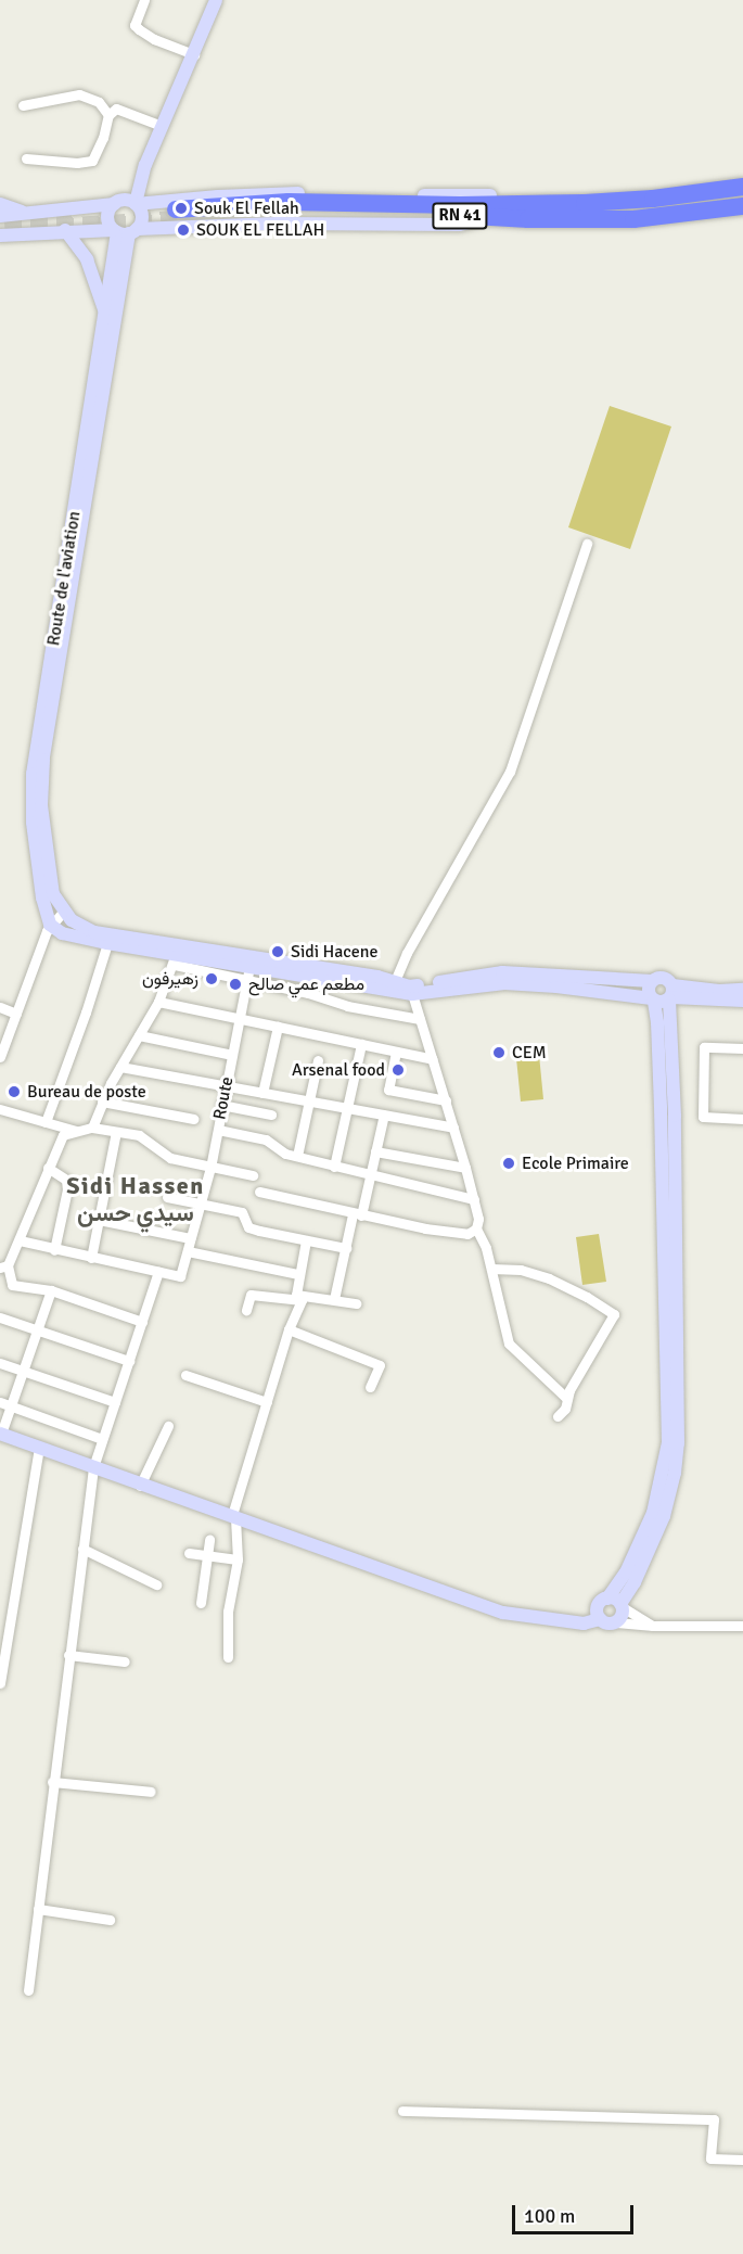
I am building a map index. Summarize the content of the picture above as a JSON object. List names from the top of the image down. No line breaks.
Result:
{"streets":{"highway":["RN 41"],"street":["Route de l'aviation","Route"]},"districts":["Sidi Hassen سيدي حسن"],"places":["Souk El Fellah","SOUK EL FELLAH","Sidi Hacene","زهيرفون","مطعم عمي صالح","CEM","Arsenal food","Bureau de poste","Ecole Primaire"],"scale_bar":"100 m"}
